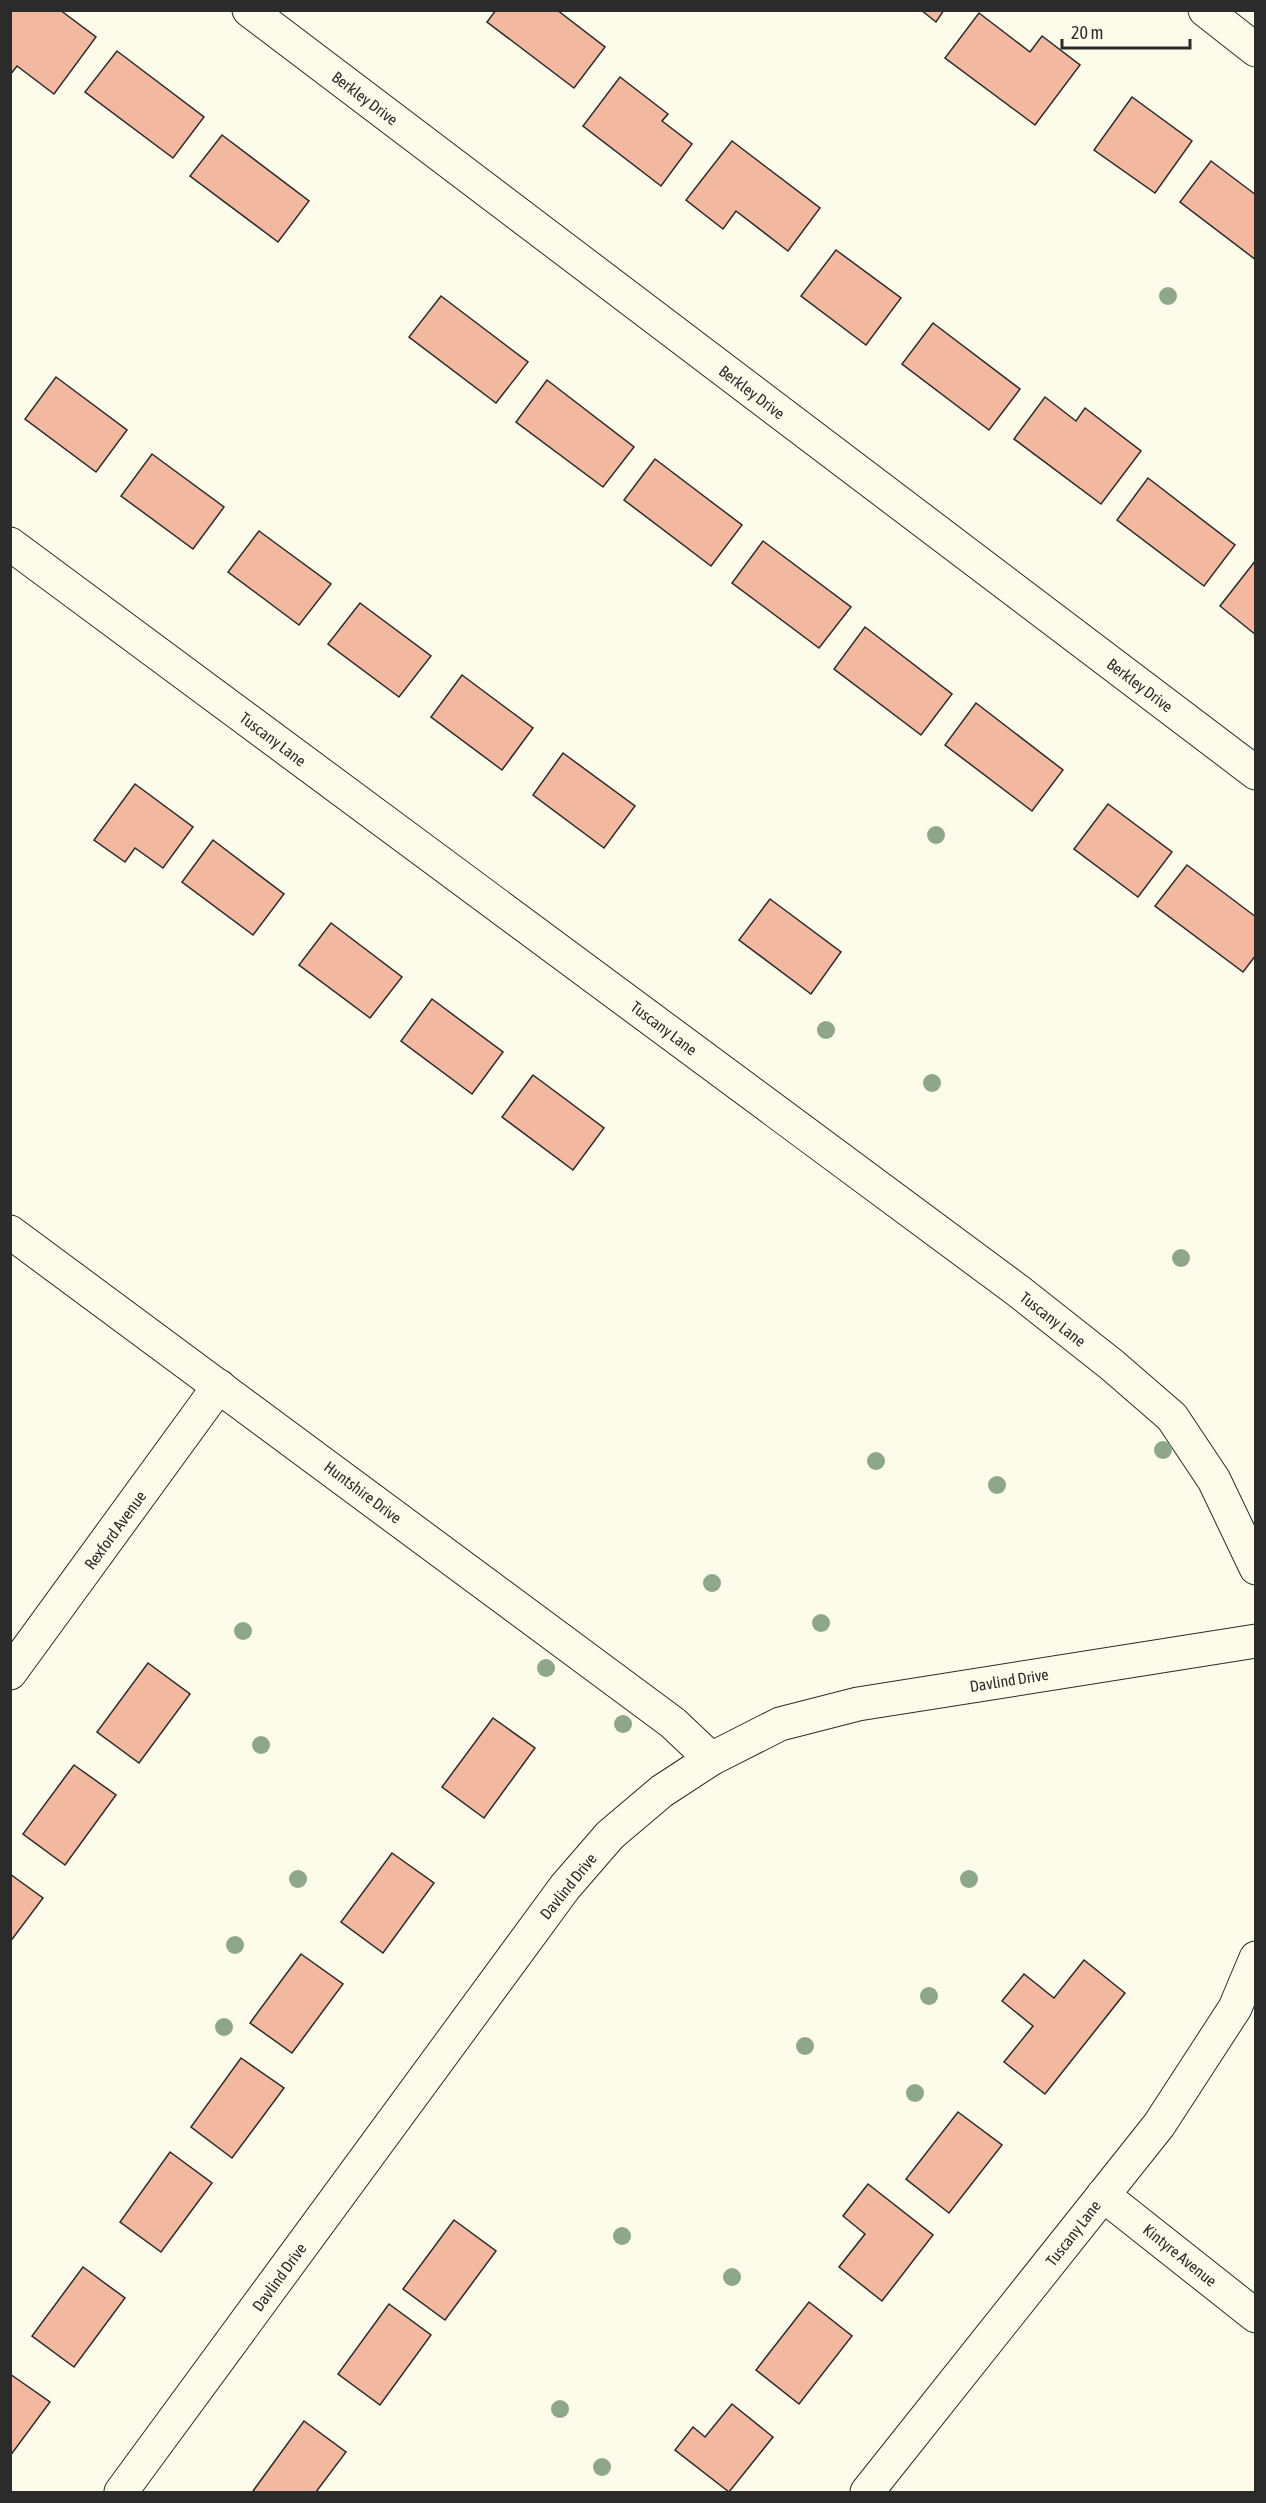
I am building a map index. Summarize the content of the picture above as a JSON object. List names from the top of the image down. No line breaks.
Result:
{"streets":{"street":["Berkley Drive","Tuscany Lane","Huntshire Drive","Rexford Avenue","Davlind Drive","Kintyre Avenue"]},"crossings":[["Tuscany Lane","Kintyre Avenue"],["Huntshire Drive","Rexford Avenue"],["Huntshire Drive","Davlind Drive"]],"scale_bar":"20 m"}
